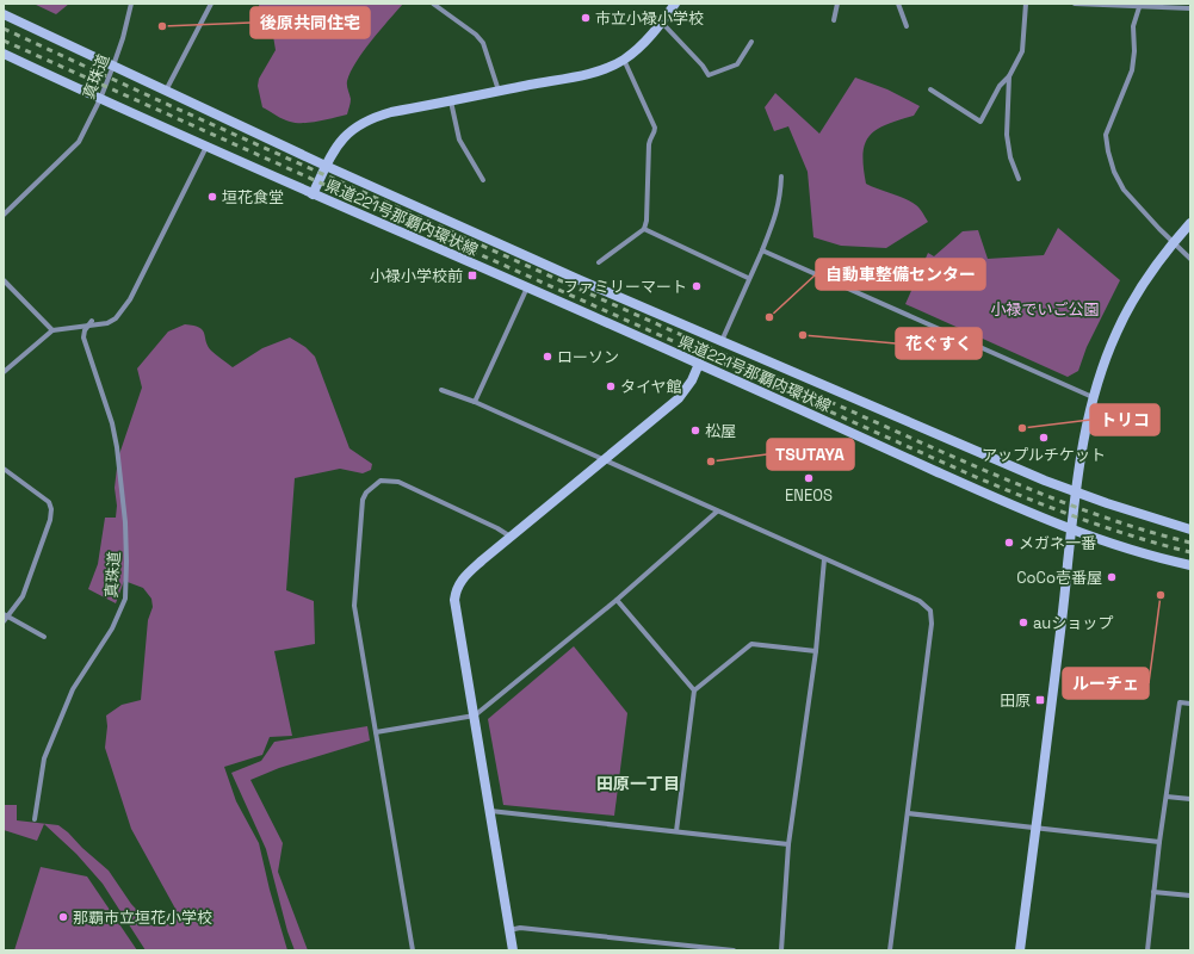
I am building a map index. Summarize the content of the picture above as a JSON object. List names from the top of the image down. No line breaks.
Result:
{"streets":{"main road":["県道221号那覇内環状線"],"street":["真珠道"]},"crossings":[["真珠道","県道221号那覇内環状線"]],"districts":["田原一丁目"],"parks":["小禄でいご公園"],"places":{"other":["市立小禄小学校","後原共同住宅","垣花食堂","ファミリーマート","自動車整備センター","花ぐすく","ローソン","タイヤ館","トリコ","松屋","アップルチケット","TSUTAYA","ENEOS","メガネ一番","CoCo壱番屋","ルーチェ","auショップ","那覇市立垣花小学校"],"transit":["小禄小学校前","田原"]}}
